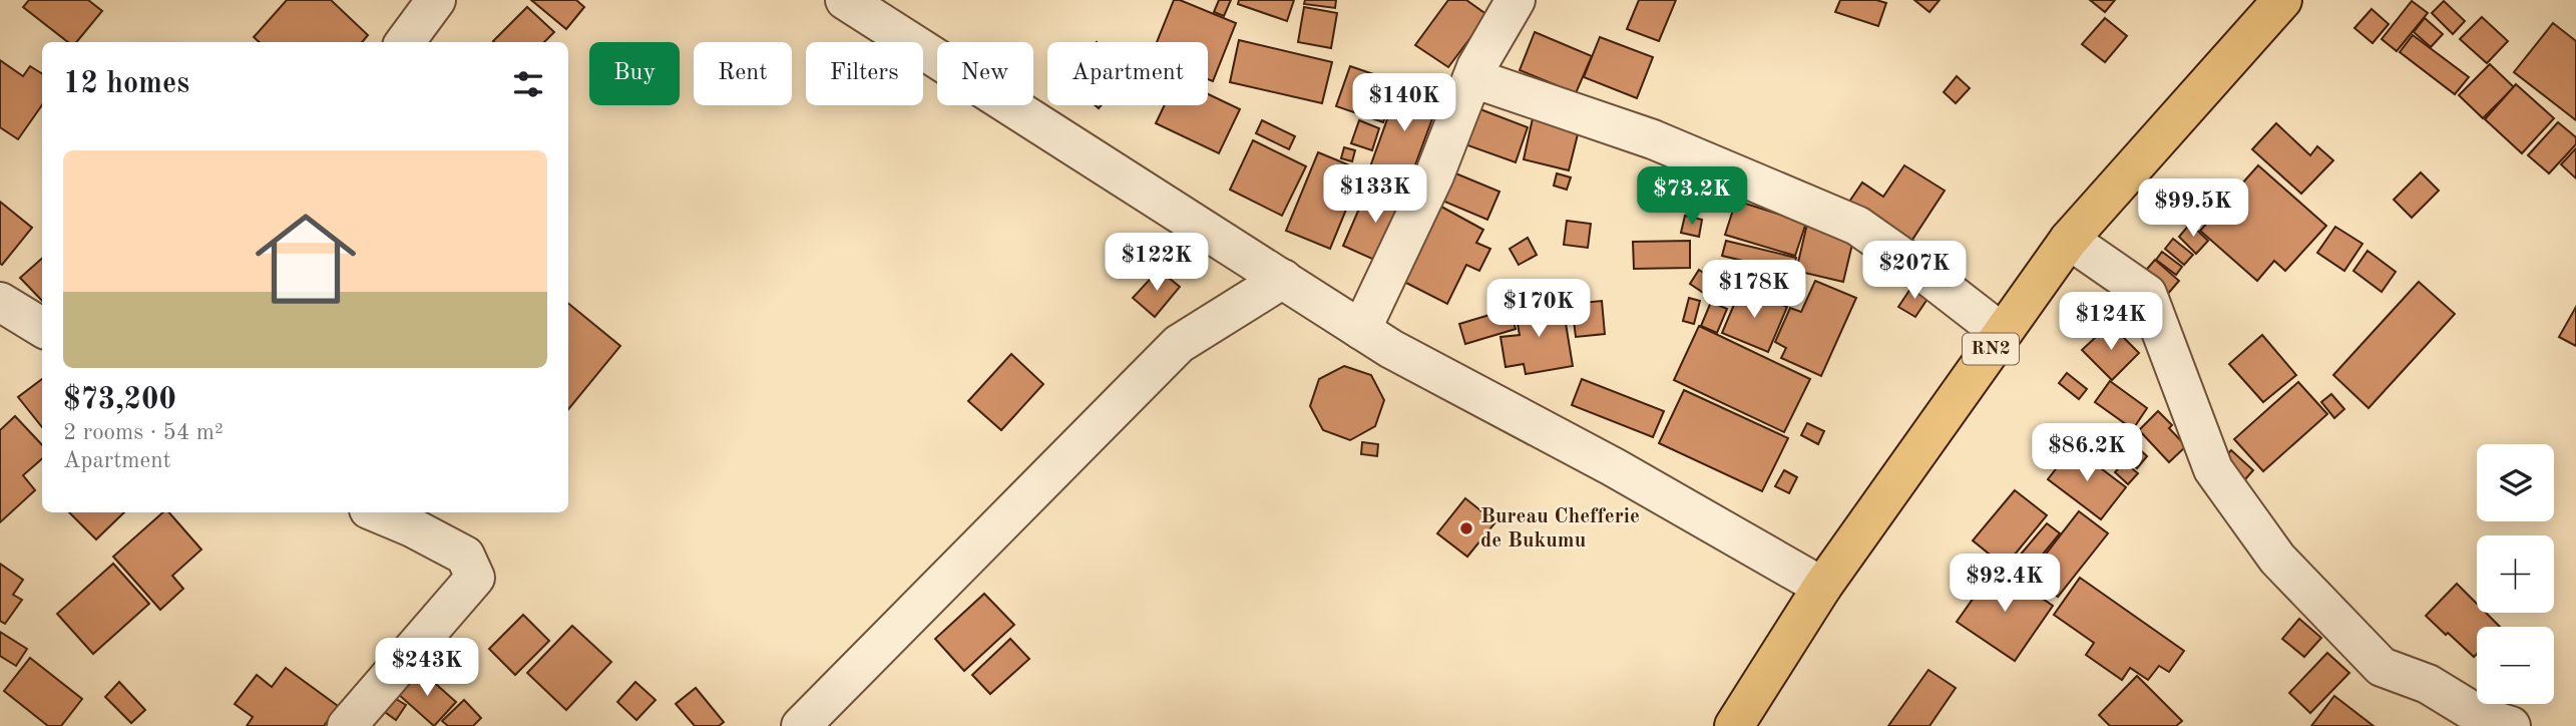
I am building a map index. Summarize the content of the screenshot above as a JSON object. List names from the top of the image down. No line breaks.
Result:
{"streets":{"highway":["RN2"]},"places":["Bureau Chefferie de Bukumu"],"page":{"chip":["Buy","Rent","Filters","New","Apartment"],"heading":"12 homes","price":["$140K","$133K","$73.2K","$99.5K","$122K","$207K","$178K","$170K","$124K","$86.2K","$92.4K","$243K"],"list":[{"name":"$73,200","note":"2 rooms · 54 m² · Apartment"}],"map_buttons":["+","−"]}}
